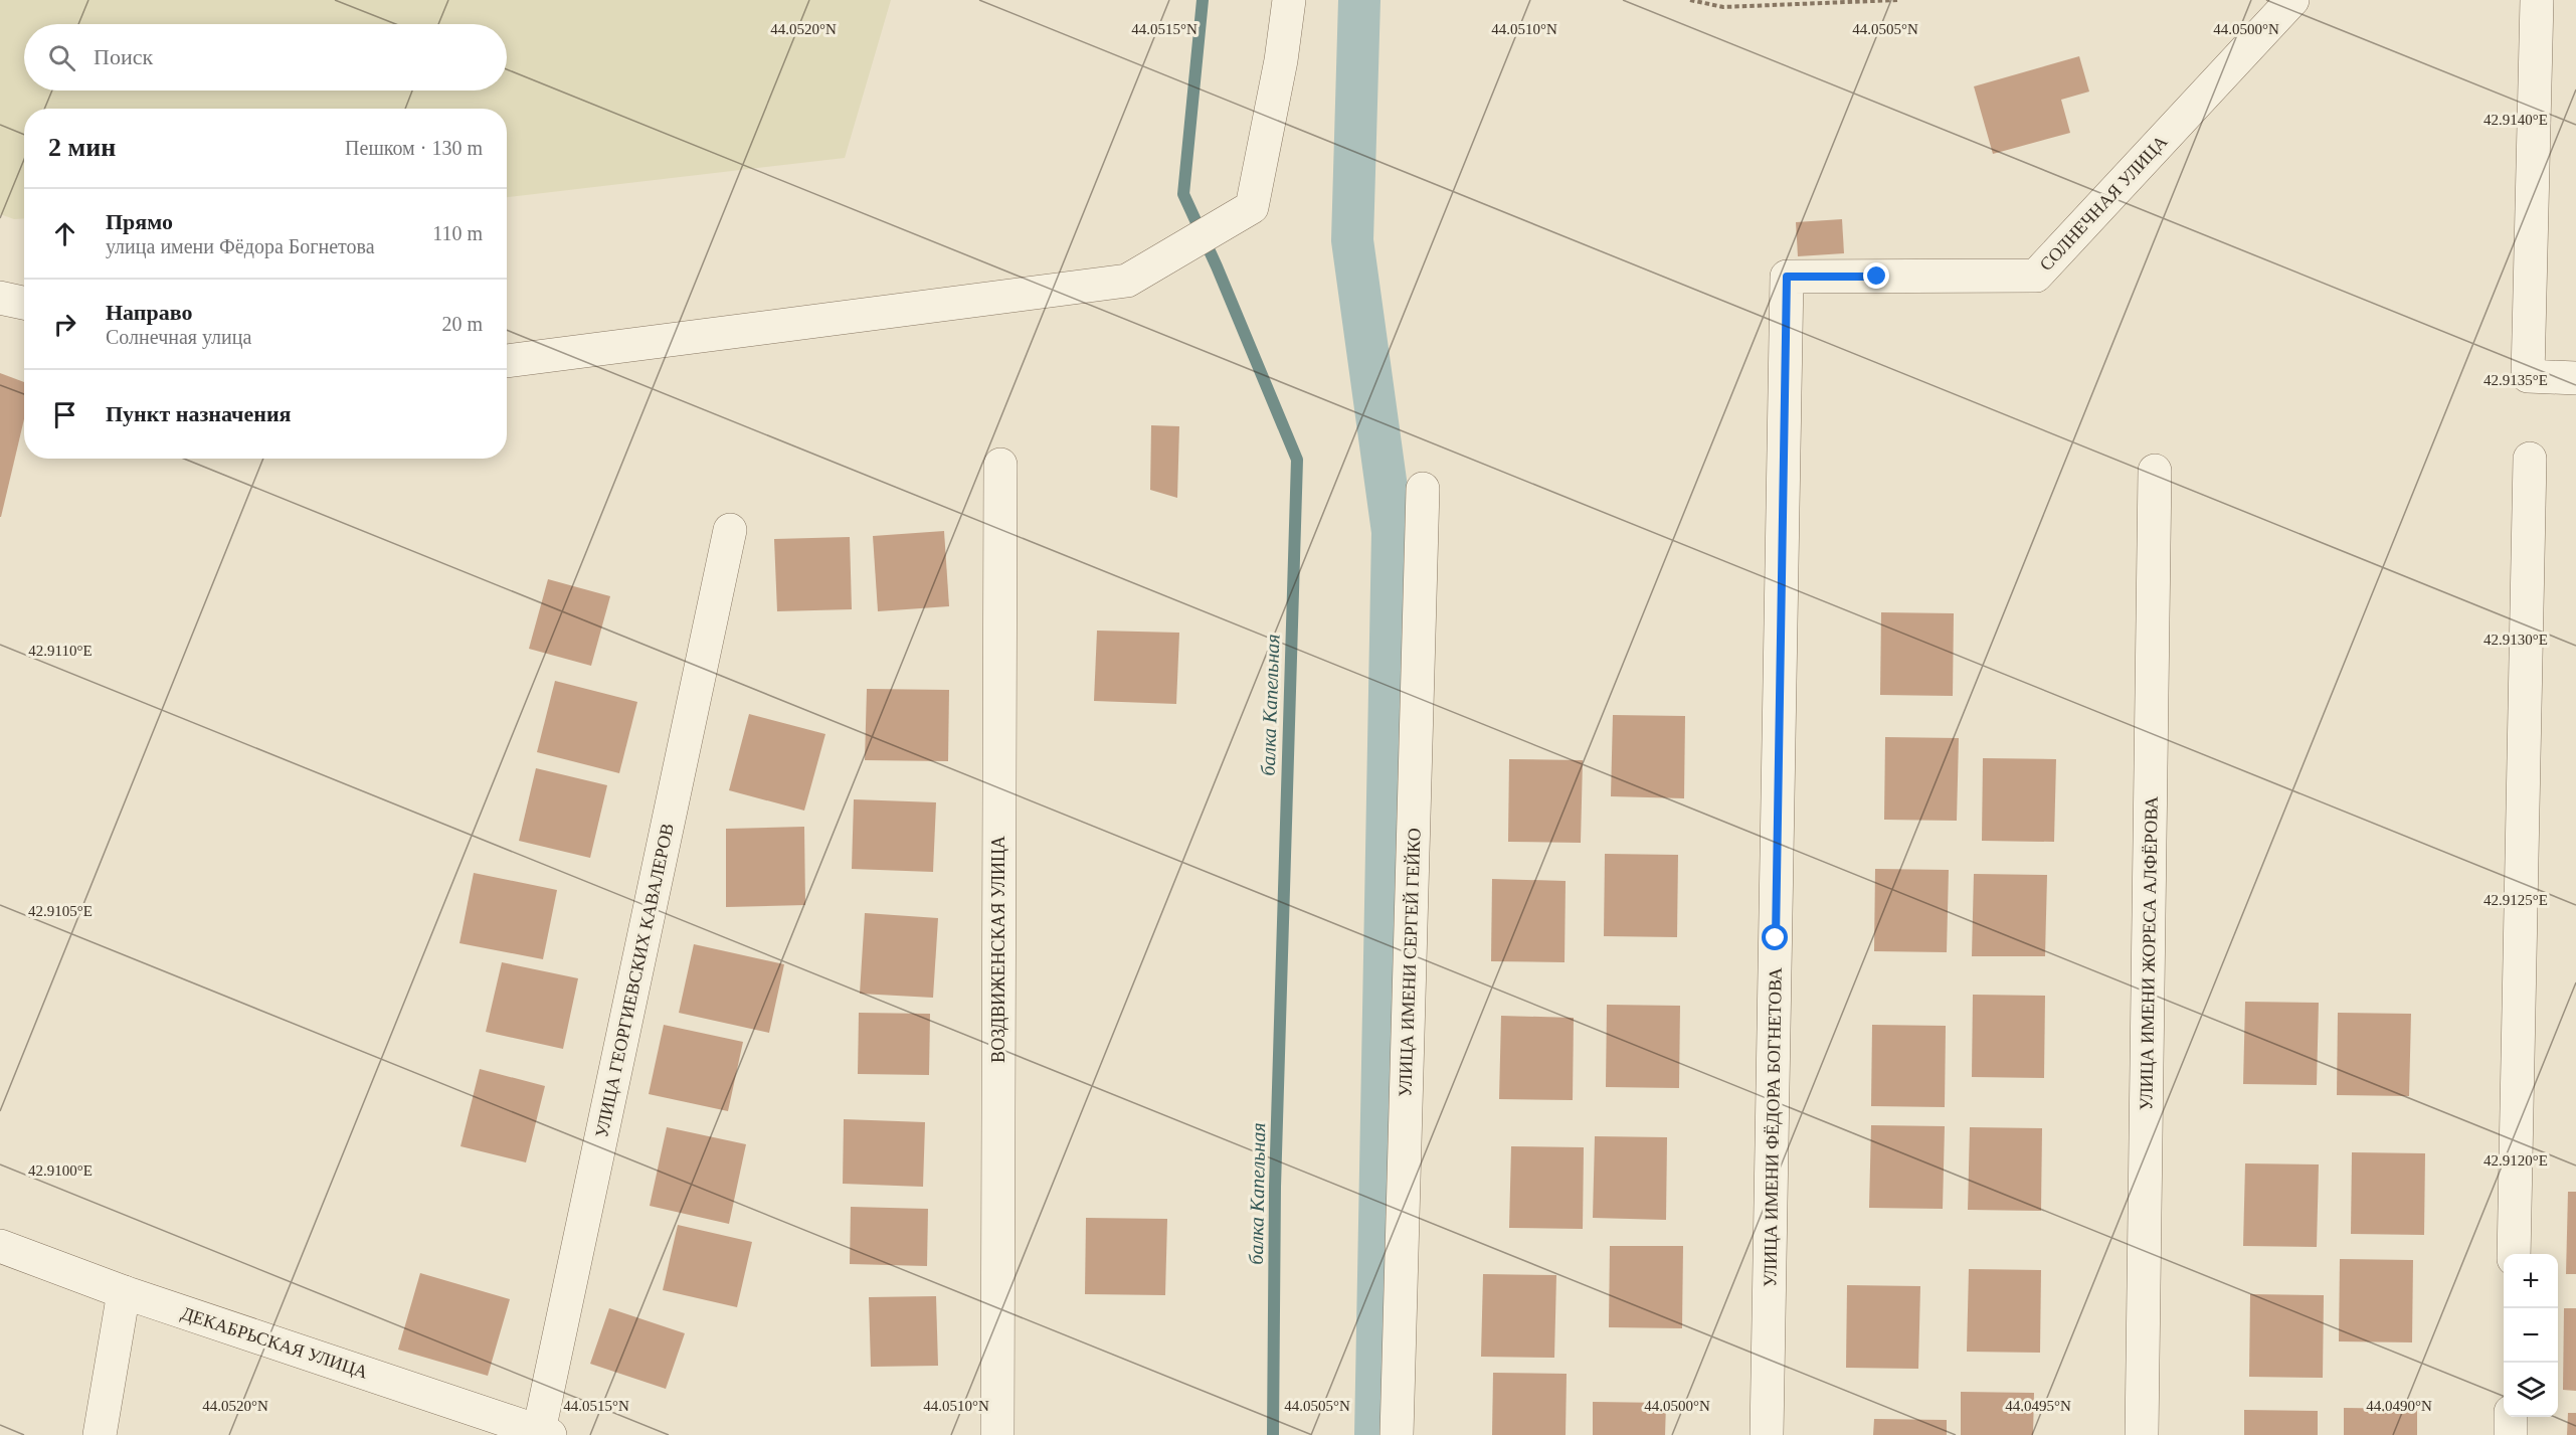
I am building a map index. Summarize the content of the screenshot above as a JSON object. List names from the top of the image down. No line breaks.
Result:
{"streets":{"street":["СОЛНЕЧНАЯ УЛИЦА","ВОЗДВИЖЕНСКАЯ УЛИЦА","УЛИЦА ИМЕНИ ЖОРЕСА АЛФЁРОВА","УЛИЦА ИМЕНИ СЕРГЕЙ ГЕЙКО","УЛИЦА ГЕОРГИЕВСКИХ КАВАЛЕРОВ","УЛИЦА ИМЕНИ ФЁДОРА БОГНЕТОВА","ДЕКАБРЬСКАЯ УЛИЦА"]},"crossings":[["СОЛНЕЧНАЯ УЛИЦА","УЛИЦА ИМЕНИ ФЁДОРА БОГНЕТОВА"],["УЛИЦА ГЕОРГИЕВСКИХ КАВАЛЕРОВ","ДЕКАБРЬСКАЯ УЛИЦА"]],"water":["балка Капельная"],"page":{"search":"Поиск","heading":["2 мин","Пешком · 130 m"],"list":[["Прямо","улица имени Фёдора Богнетова","110 m"],["Направо","Солнечная улица","20 m"],"Пункт назначения"],"map_buttons":["+","−"]},"coordinates":["44.0520°N","44.0515°N","44.0510°N","44.0505°N","44.0500°N","42.9140°E","42.9135°E","42.9130°E","42.9110°E","42.9125°E","42.9105°E","42.9120°E","42.9100°E","44.0495°N","44.0490°N"]}
